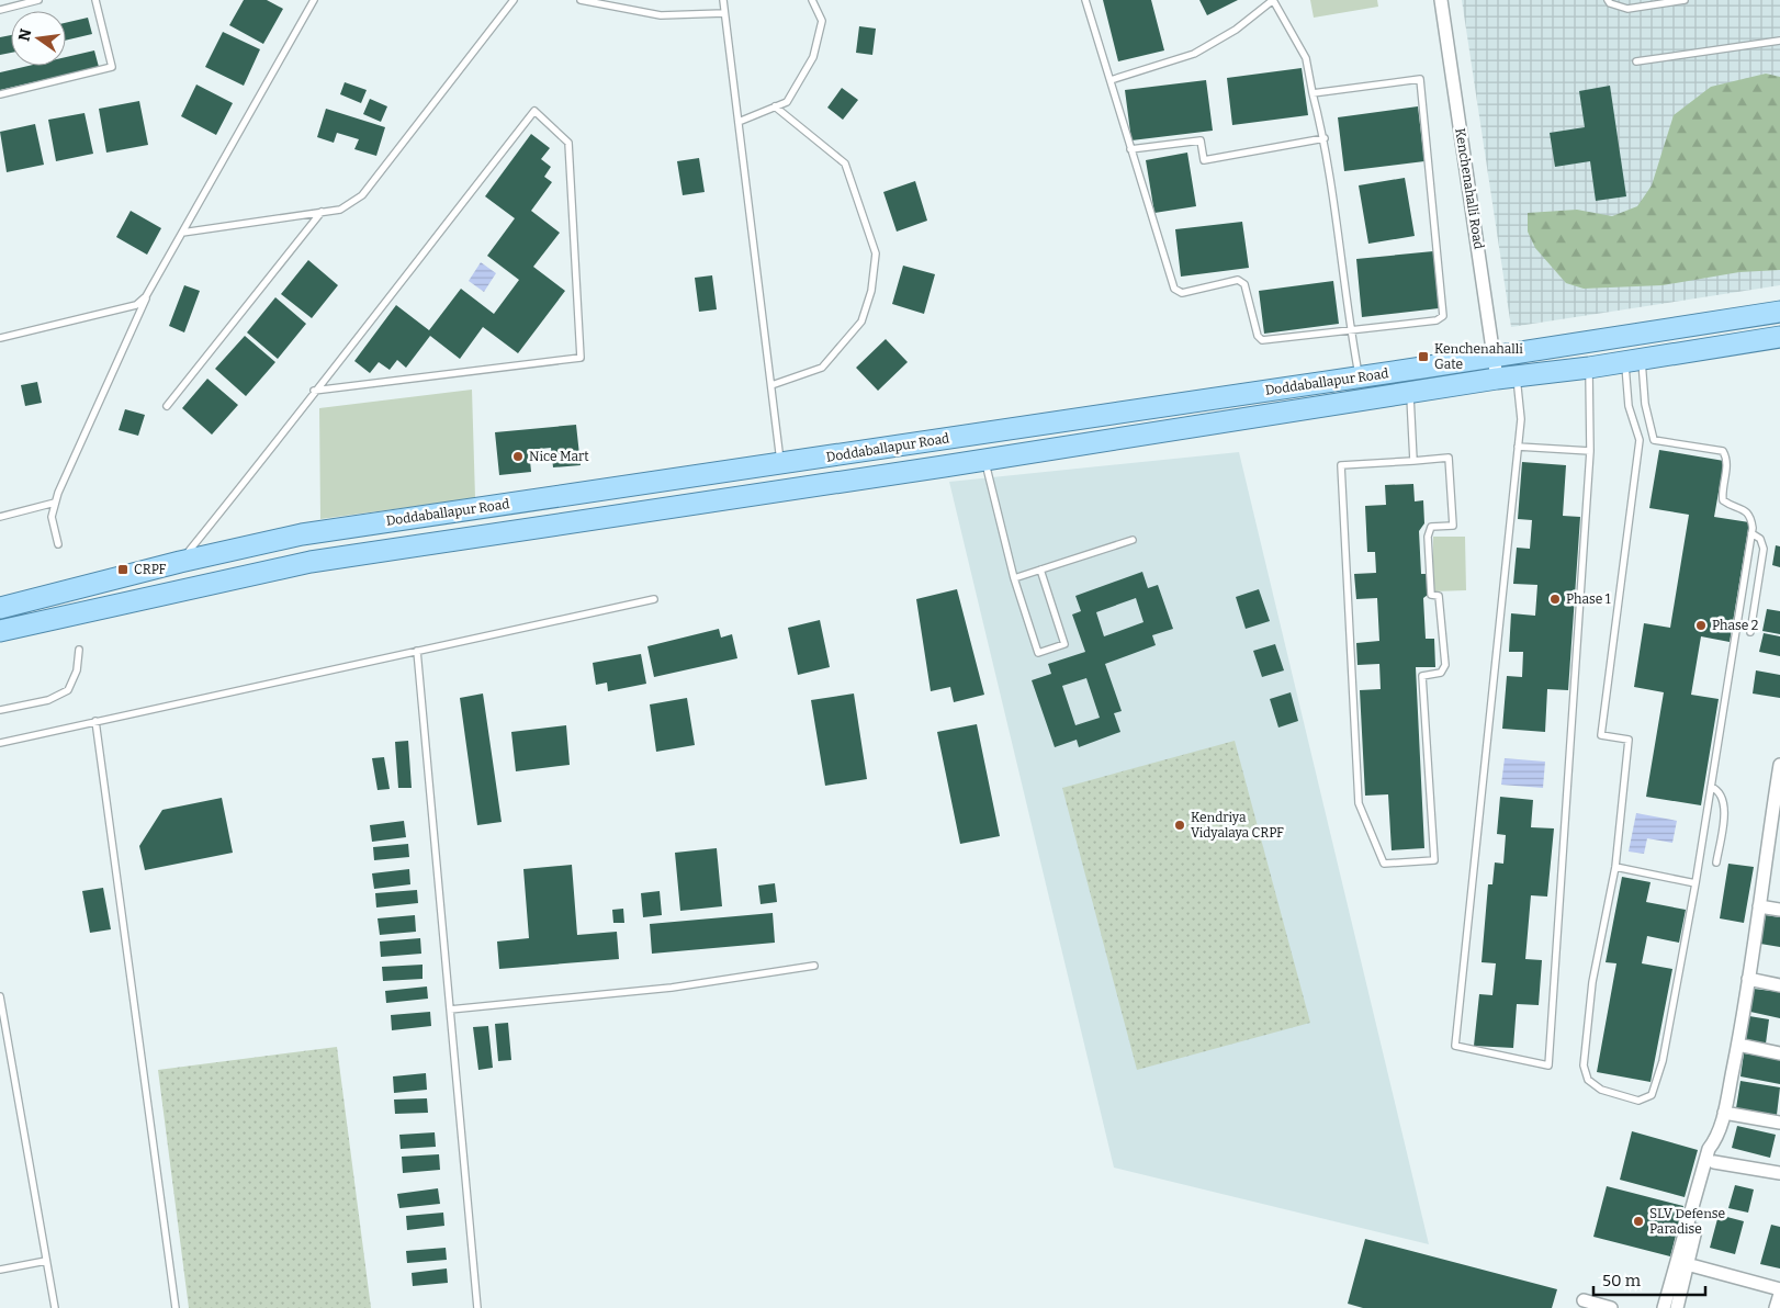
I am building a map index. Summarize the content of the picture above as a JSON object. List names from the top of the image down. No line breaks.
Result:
{"streets":{"main road":["Doddaballapur Road"],"street":["Kenchenahalli Road"]},"crossings":[["Kenchenahalli Road","Doddaballapur Road"]],"places":{"transit":["Kenchenahalli Gate","CRPF"],"other":["Nice Mart","Phase 1","Phase 2","Kendriya Vidyalaya CRPF","SLV Defense Paradise"]},"scale_bar":"50 m","north":"left"}
